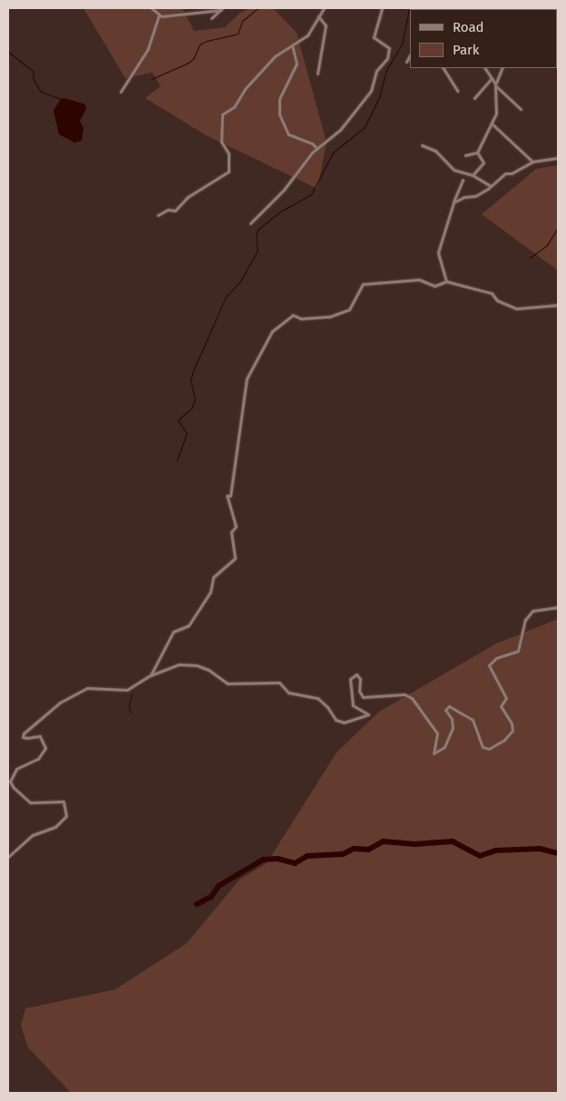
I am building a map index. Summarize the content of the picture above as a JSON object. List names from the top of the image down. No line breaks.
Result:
{"legend":["Road","Park"]}
